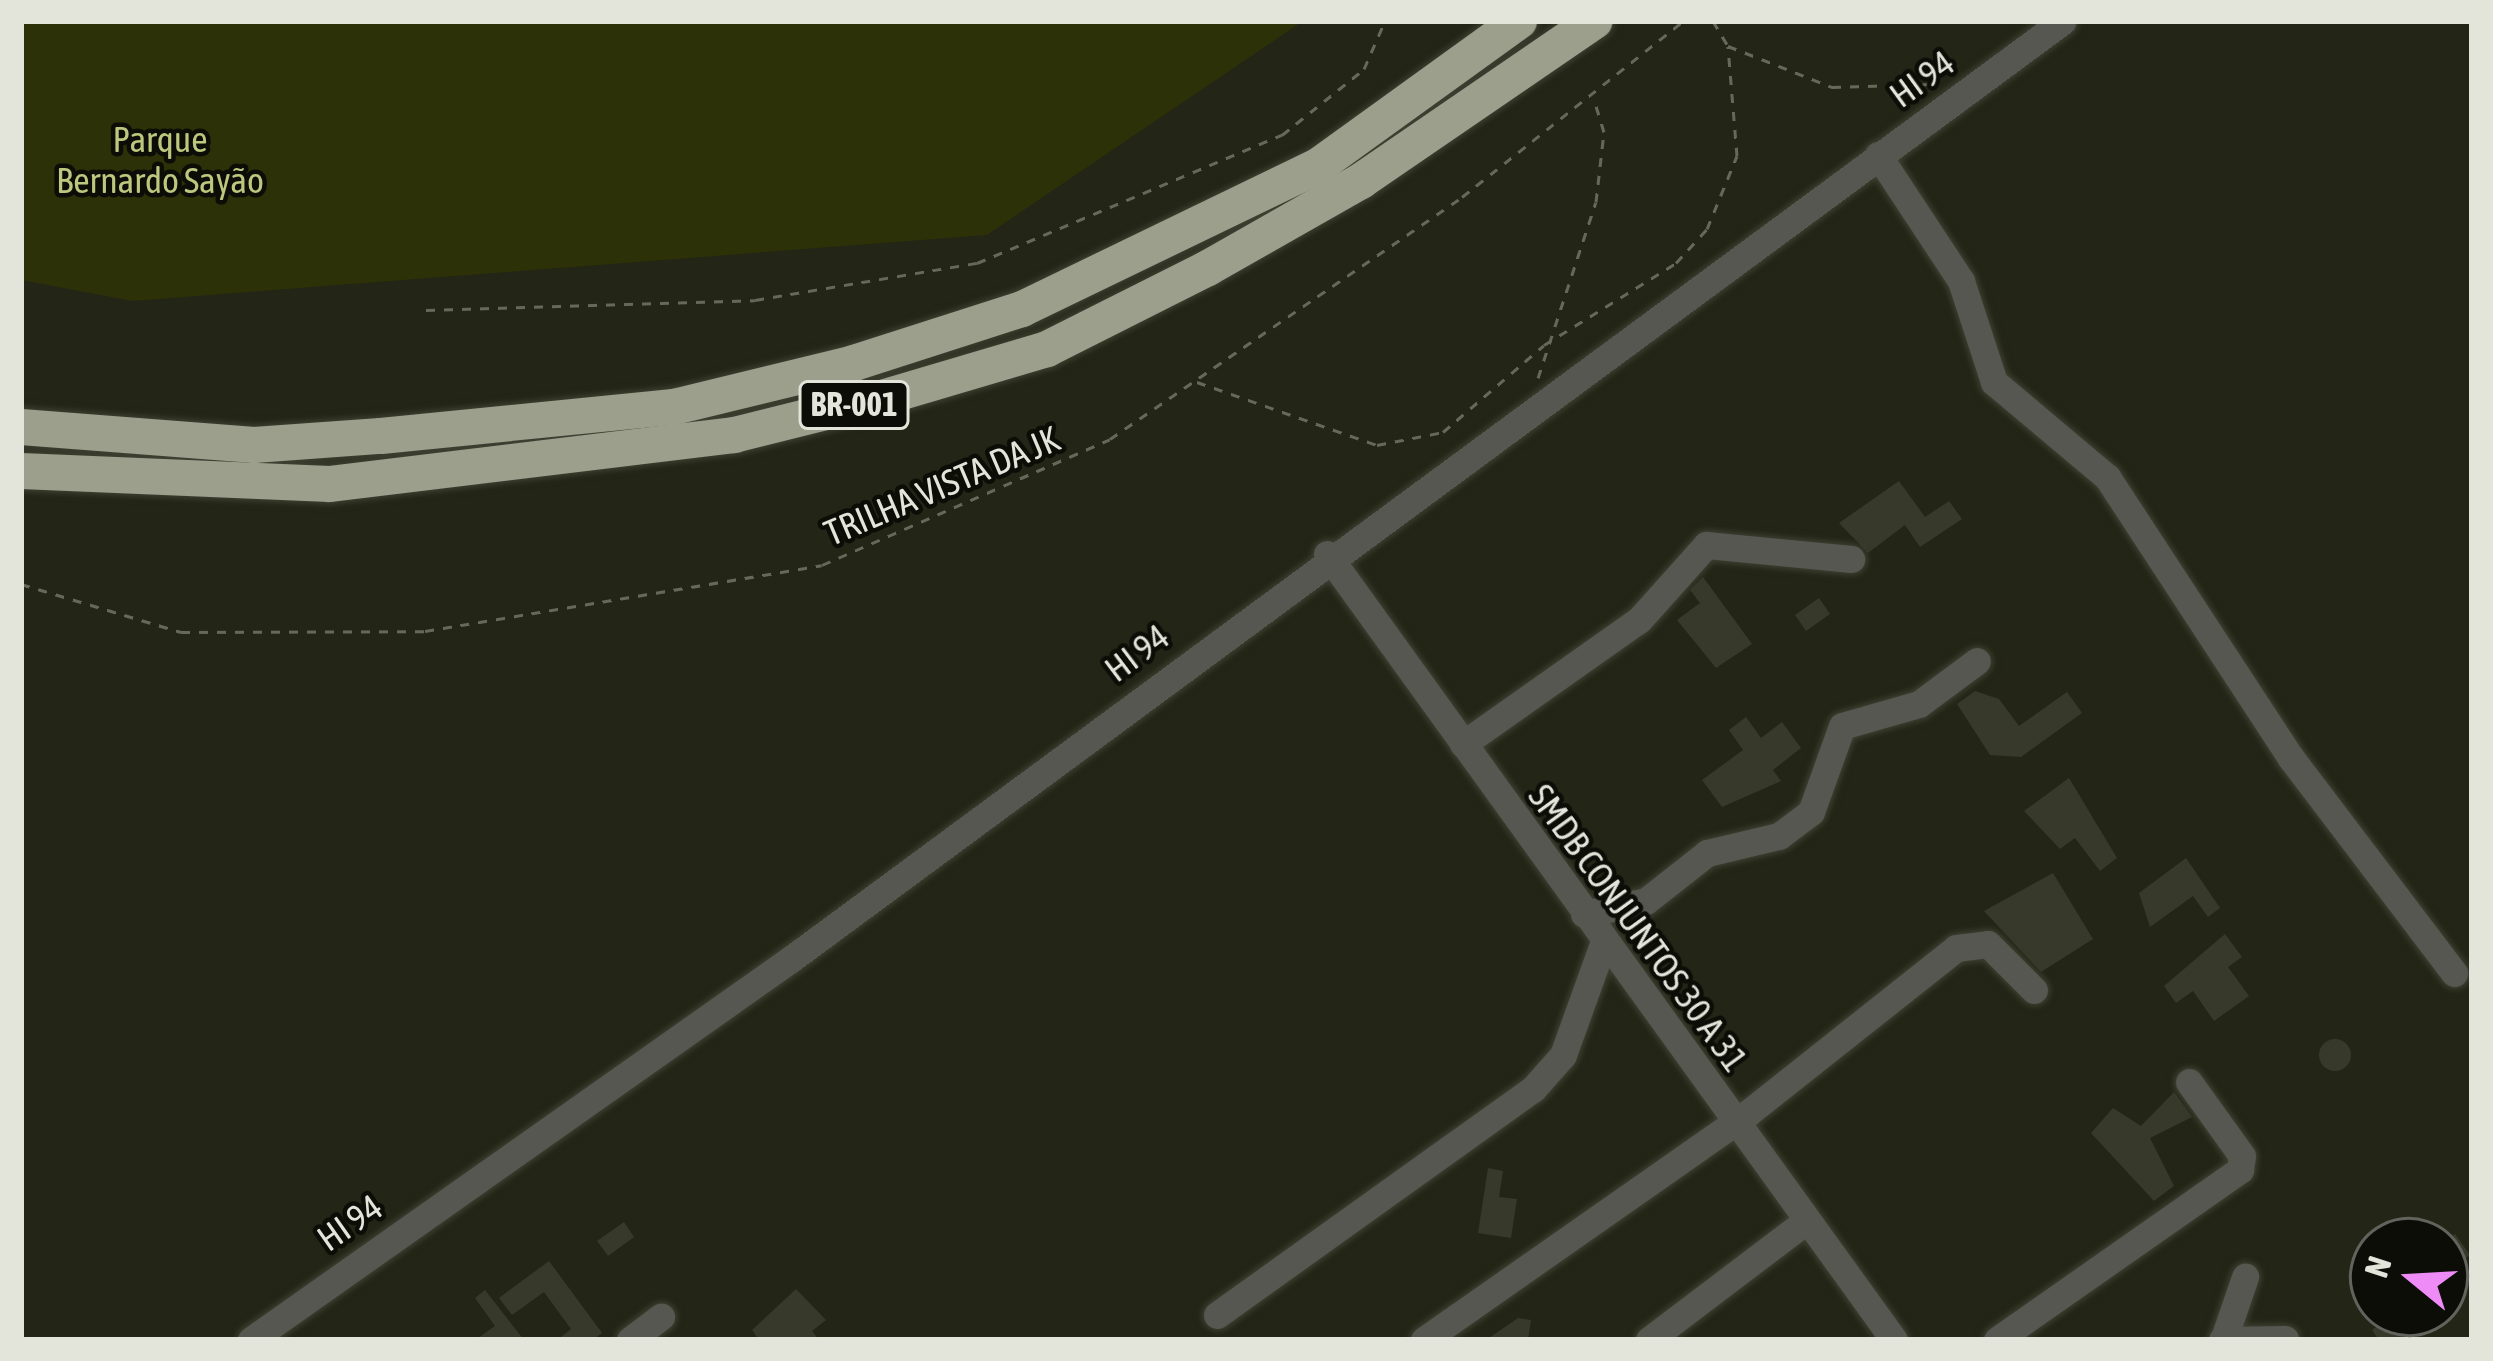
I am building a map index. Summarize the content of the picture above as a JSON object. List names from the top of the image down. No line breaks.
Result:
{"streets":{"highway":["BR-001"],"street":["HI 94","SMDB CONJUNTOS 30 A 31"],"path":["TRILHA VISTA DA JK"]},"crossings":[["HI 94","SMDB CONJUNTOS 30 A 31"]],"parks":["Parque Bernardo Sayão"],"north":"left"}
